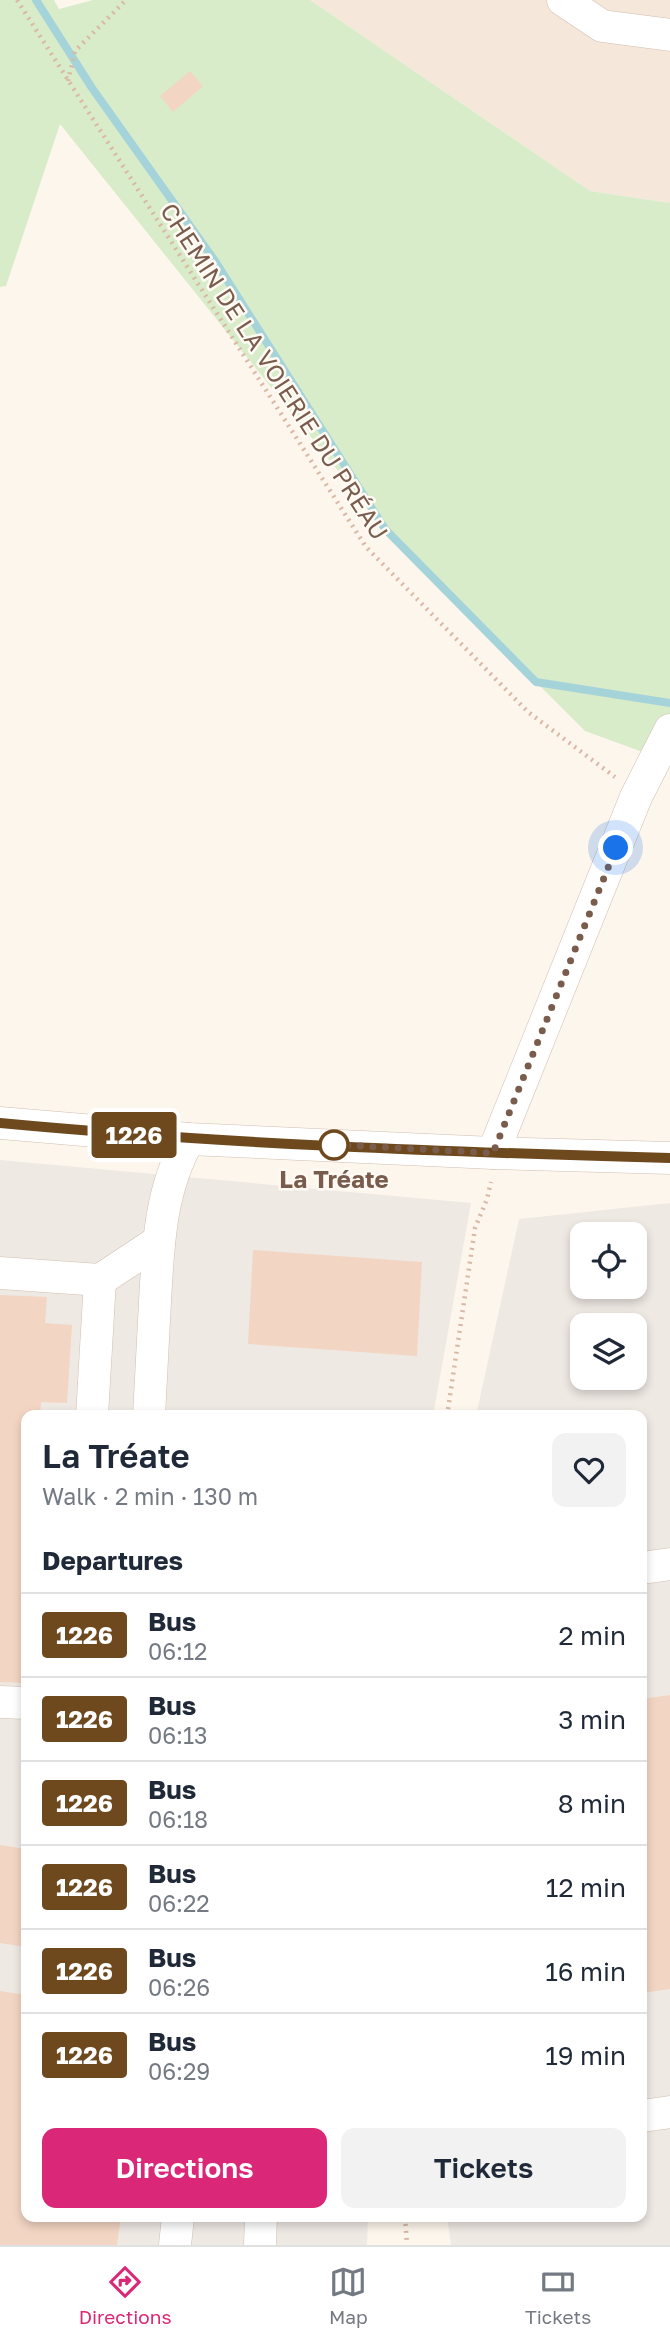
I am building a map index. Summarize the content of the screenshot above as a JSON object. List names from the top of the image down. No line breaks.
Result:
{"streets":{"path":["CHEMIN DE LA VOIERIE DU PRÉAU"]},"places":["La Tréate"],"lines":["bus line 1226"],"page":{"on_map":"1226","heading":[["La Tréate","Walk · 2 min · 130 m"],"Departures"],"list":[{"mark":"1226","name":"Bus","note":"06:12","value":"2 min"},{"mark":"1226","name":"Bus","note":"06:13","value":"3 min"},{"mark":"1226","name":"Bus","note":"06:18","value":"8 min"},{"mark":"1226","name":"Bus","note":"06:22","value":"12 min"},{"mark":"1226","name":"Bus","note":"06:26","value":"16 min"},{"mark":"1226","name":"Bus","note":"06:29","value":"19 min"}],"buttons":["Directions","Tickets"],"tabs":["Directions","Map","Tickets"]}}
